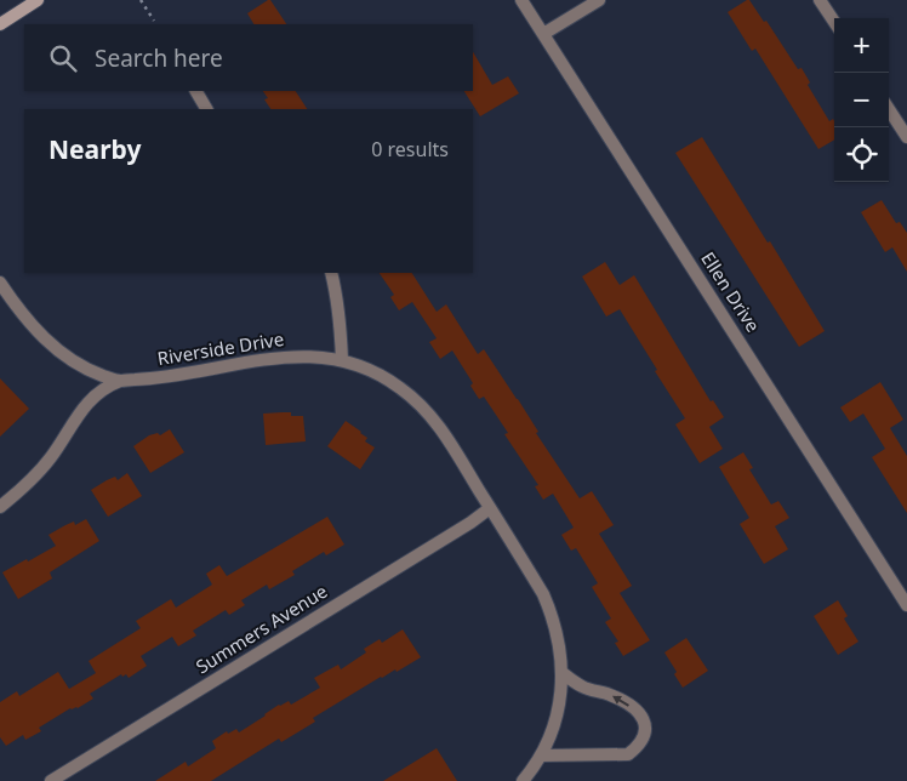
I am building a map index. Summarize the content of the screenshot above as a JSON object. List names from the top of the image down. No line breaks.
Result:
{"streets":{"street":["Ellen Drive","Riverside Drive","Summers Avenue"]},"crossings":[["Riverside Drive","Summers Avenue"]],"page":{"map_buttons":["+","−"],"search":"Search here","heading":["Nearby","0 results"]}}
